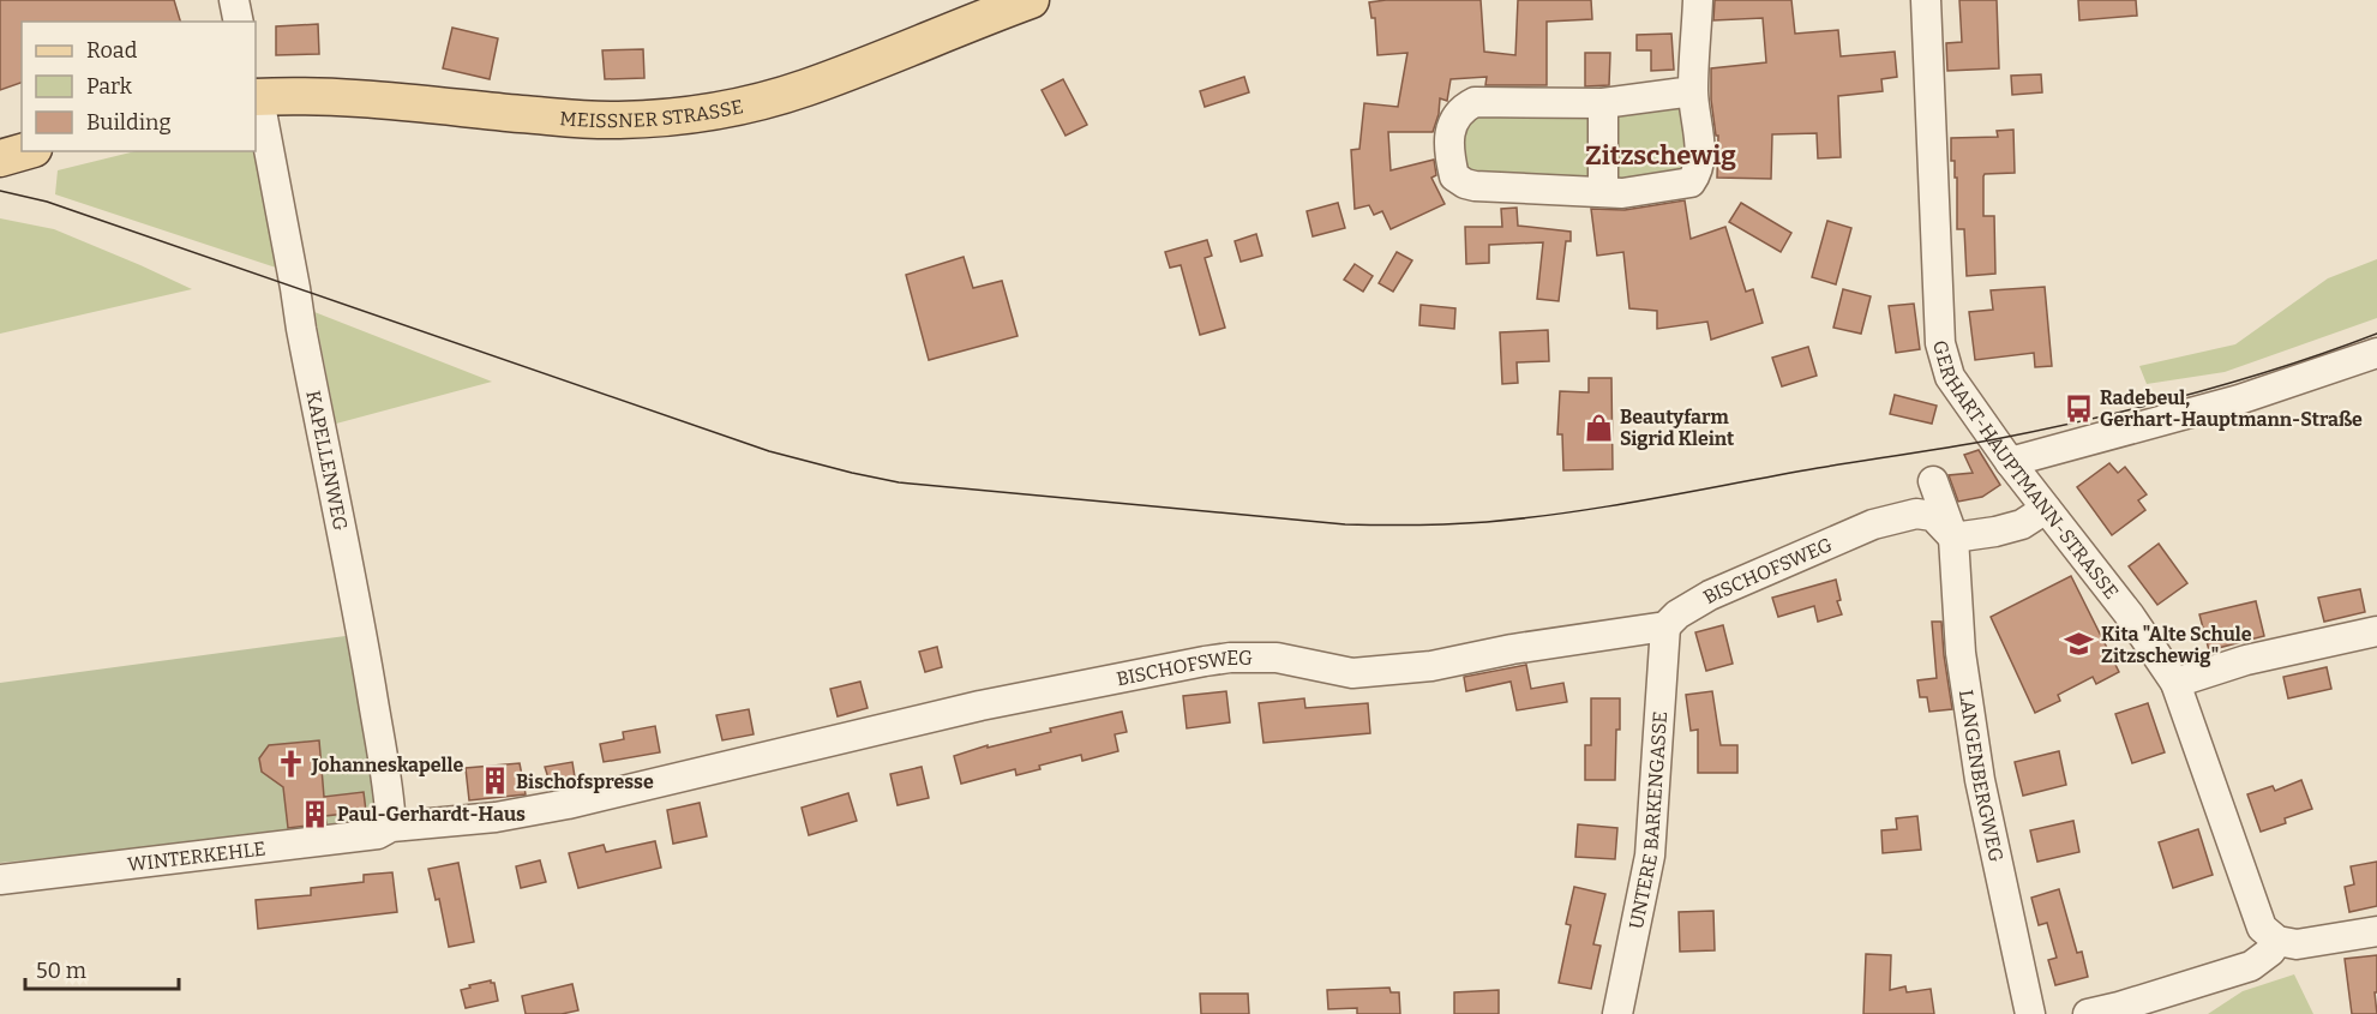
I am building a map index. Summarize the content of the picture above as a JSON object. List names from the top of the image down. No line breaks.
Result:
{"streets":{"main road":["MEISSNER STRASSE"],"street":["KAPELLENWEG","GERHART-HAUPTMANN-STRASSE","BISCHOFSWEG","LANGENBERGWEG","UNTERE BARKENGASSE","WINTERKEHLE"]},"crossings":[["KAPELLENWEG","BISCHOFSWEG"],["KAPELLENWEG","WINTERKEHLE"],["BISCHOFSWEG","LANGENBERGWEG"],["BISCHOFSWEG","UNTERE BARKENGASSE"],["BISCHOFSWEG","WINTERKEHLE"]],"districts":["Zitzschewig"],"places":{"bus stop":["Radebeul, Gerhart-Hauptmann-Straße"],"shop":["Beautyfarm Sigrid Kleint"],"school or university":["Kita \"Alte Schule Zitzschewig\""],"church":["Johanneskapelle"],"building":["Bischofspresse","Paul-Gerhardt-Haus"]},"legend":["Road","Park","Building"],"scale_bar":"50 m"}
